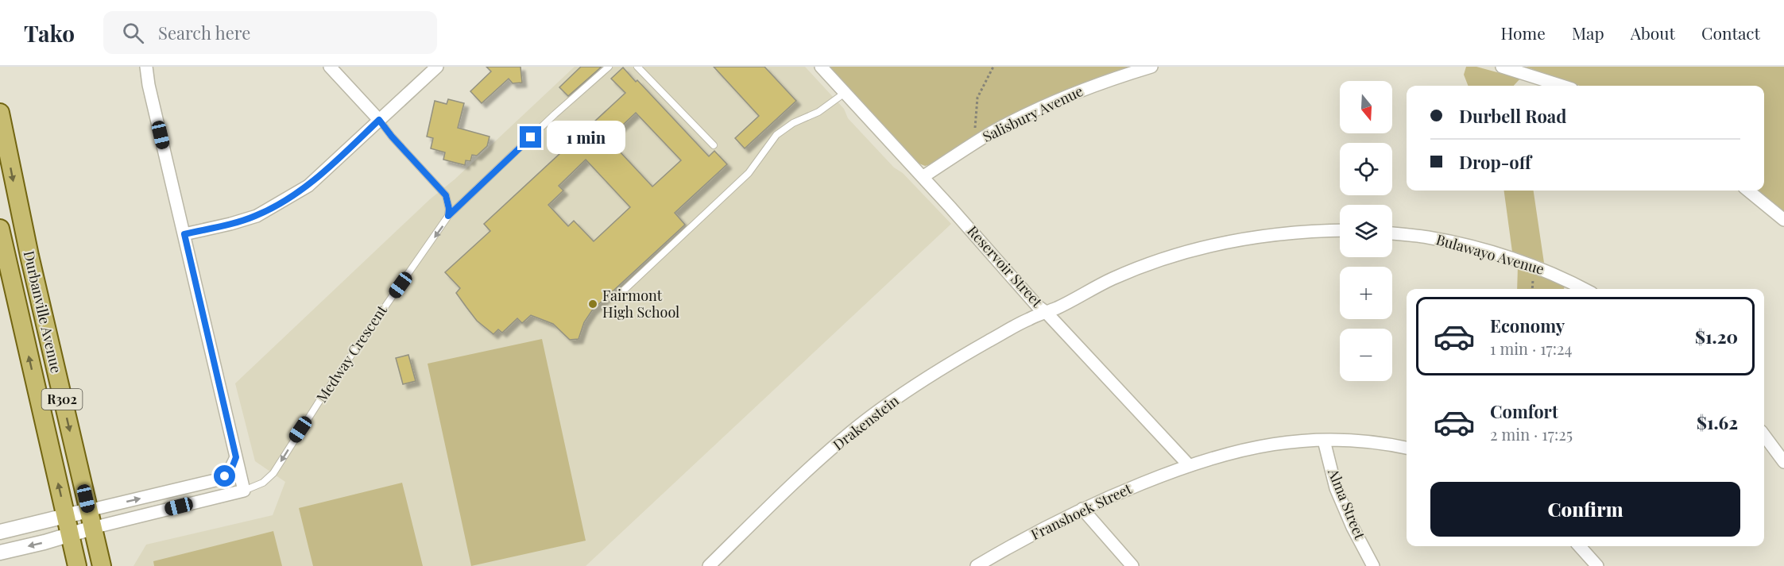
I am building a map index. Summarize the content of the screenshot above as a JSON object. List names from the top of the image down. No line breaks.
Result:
{"streets":{"main road":["Durbanville Avenue","R302"],"street":["Salisbury Avenue","Bulawayo Avenue","Reservoir Street","Medway Crescent","Drakenstein","Alma Street","Franshoek Street"]},"crossings":[["Salisbury Avenue","Reservoir Street"],["Reservoir Street","Drakenstein"],["Reservoir Street","Franshoek Street"],["Durbanville Avenue","Medway Crescent"],["Alma Street","Franshoek Street"]],"one_way":["Medway Crescent"],"places":["Fairmont High School"],"north":"bottom","page":{"header":"Tako","search":"Search here","nav":["Home","Map","About","Contact"],"map_buttons":["+","−"],"banner":["Durbell Road","Drop-off"],"bubble":"1 min","list":[{"name":"Economy","note":"1 min · 17:24","value":"$1.20"},{"name":"Comfort","note":"2 min · 17:25","value":"$1.62"}],"buttons":"Confirm"}}
